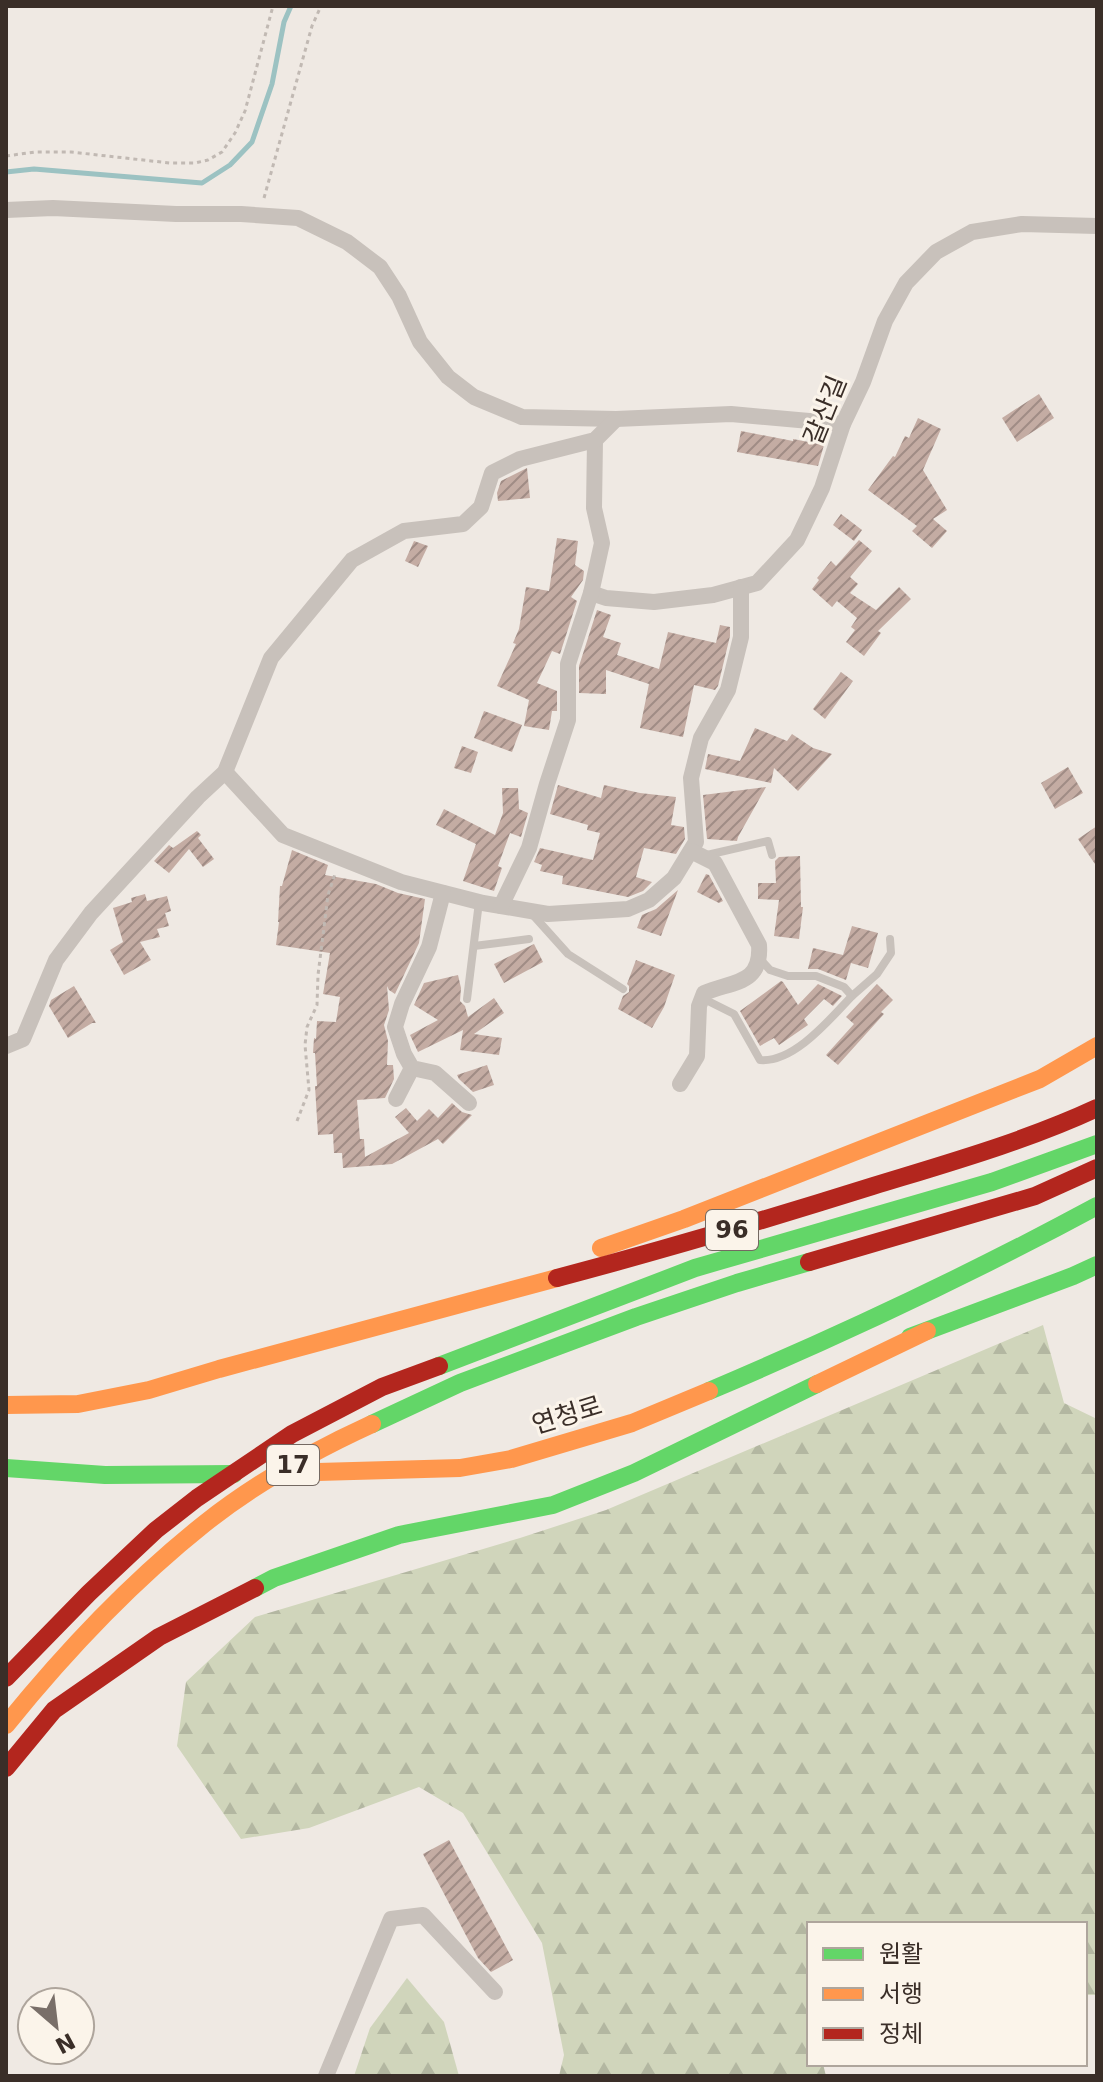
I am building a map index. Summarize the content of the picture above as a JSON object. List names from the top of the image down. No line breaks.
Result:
{"streets":{"highway":["96","연청로","17"],"street":["갈산길"]},"legend":["원활","서행","정체"],"north":"bottom right"}
